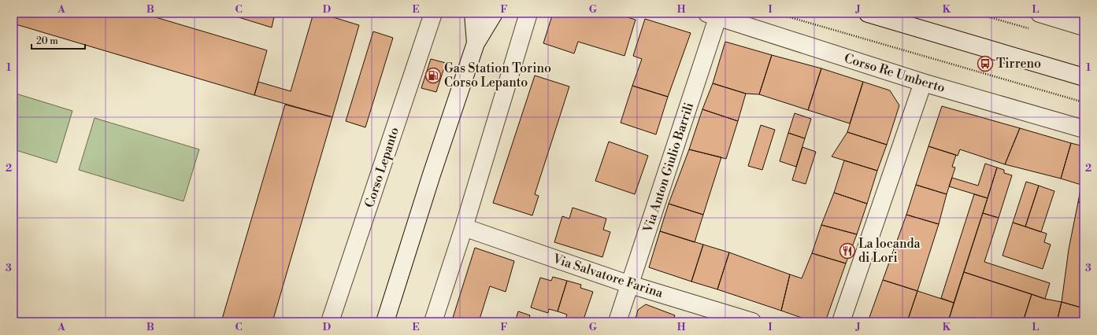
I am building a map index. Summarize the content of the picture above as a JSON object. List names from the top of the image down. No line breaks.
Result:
{"streets":{"street":["Corso Re Umberto","Corso Lepanto","Via Anton Giulio Barrili","Via Salvatore Farina"]},"crossings":[["Corso Re Umberto","Via Anton Giulio Barrili"],["Via Anton Giulio Barrili","Via Salvatore Farina"]],"places":{"bus stop":["Tirreno"],"fuel station":["Gas Station Torino Corso Lepanto"],"restaurant":["La locanda di Lori"]},"scale_bar":"20 m","grid":{"columns":["A","B","C","D","E","F","G","H","I","J","K","L"],"rows":["1","2","3"]}}
